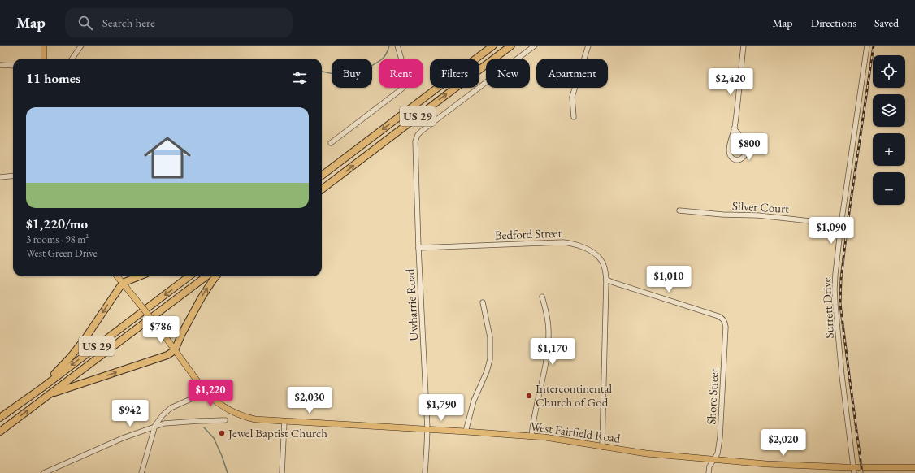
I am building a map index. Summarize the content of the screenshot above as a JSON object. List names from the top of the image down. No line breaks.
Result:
{"streets":{"highway":["US 29"],"main road":["West Fairfield Road"],"street":["Silver Court","Bedford Street","Uwharrie Road","Surrett Drive","Shore Street"]},"crossings":[["Silver Court","Surrett Drive"],["Bedford Street","Uwharrie Road"],["Bedford Street","Shore Street"],["Bedford Street","West Fairfield Road"],["Uwharrie Road","West Fairfield Road"],["Surrett Drive","West Fairfield Road"],["Shore Street","West Fairfield Road"]],"places":["Intercontinental Church of God","Jewel Baptist Church"],"page":{"header":"Map","search":"Search here","nav":["Map","Directions","Saved"],"map_buttons":["+","−"],"chip":["Buy","Rent","Filters","New","Apartment"],"heading":"11 homes","price":["$2,420","$800","$1,090","$1,010","$786","$1,170","$1,220","$2,030","$1,790","$942","$2,020"],"list":[{"name":"$1,220/mo","note":"3 rooms · 98 m² · West Green Drive"}]}}
